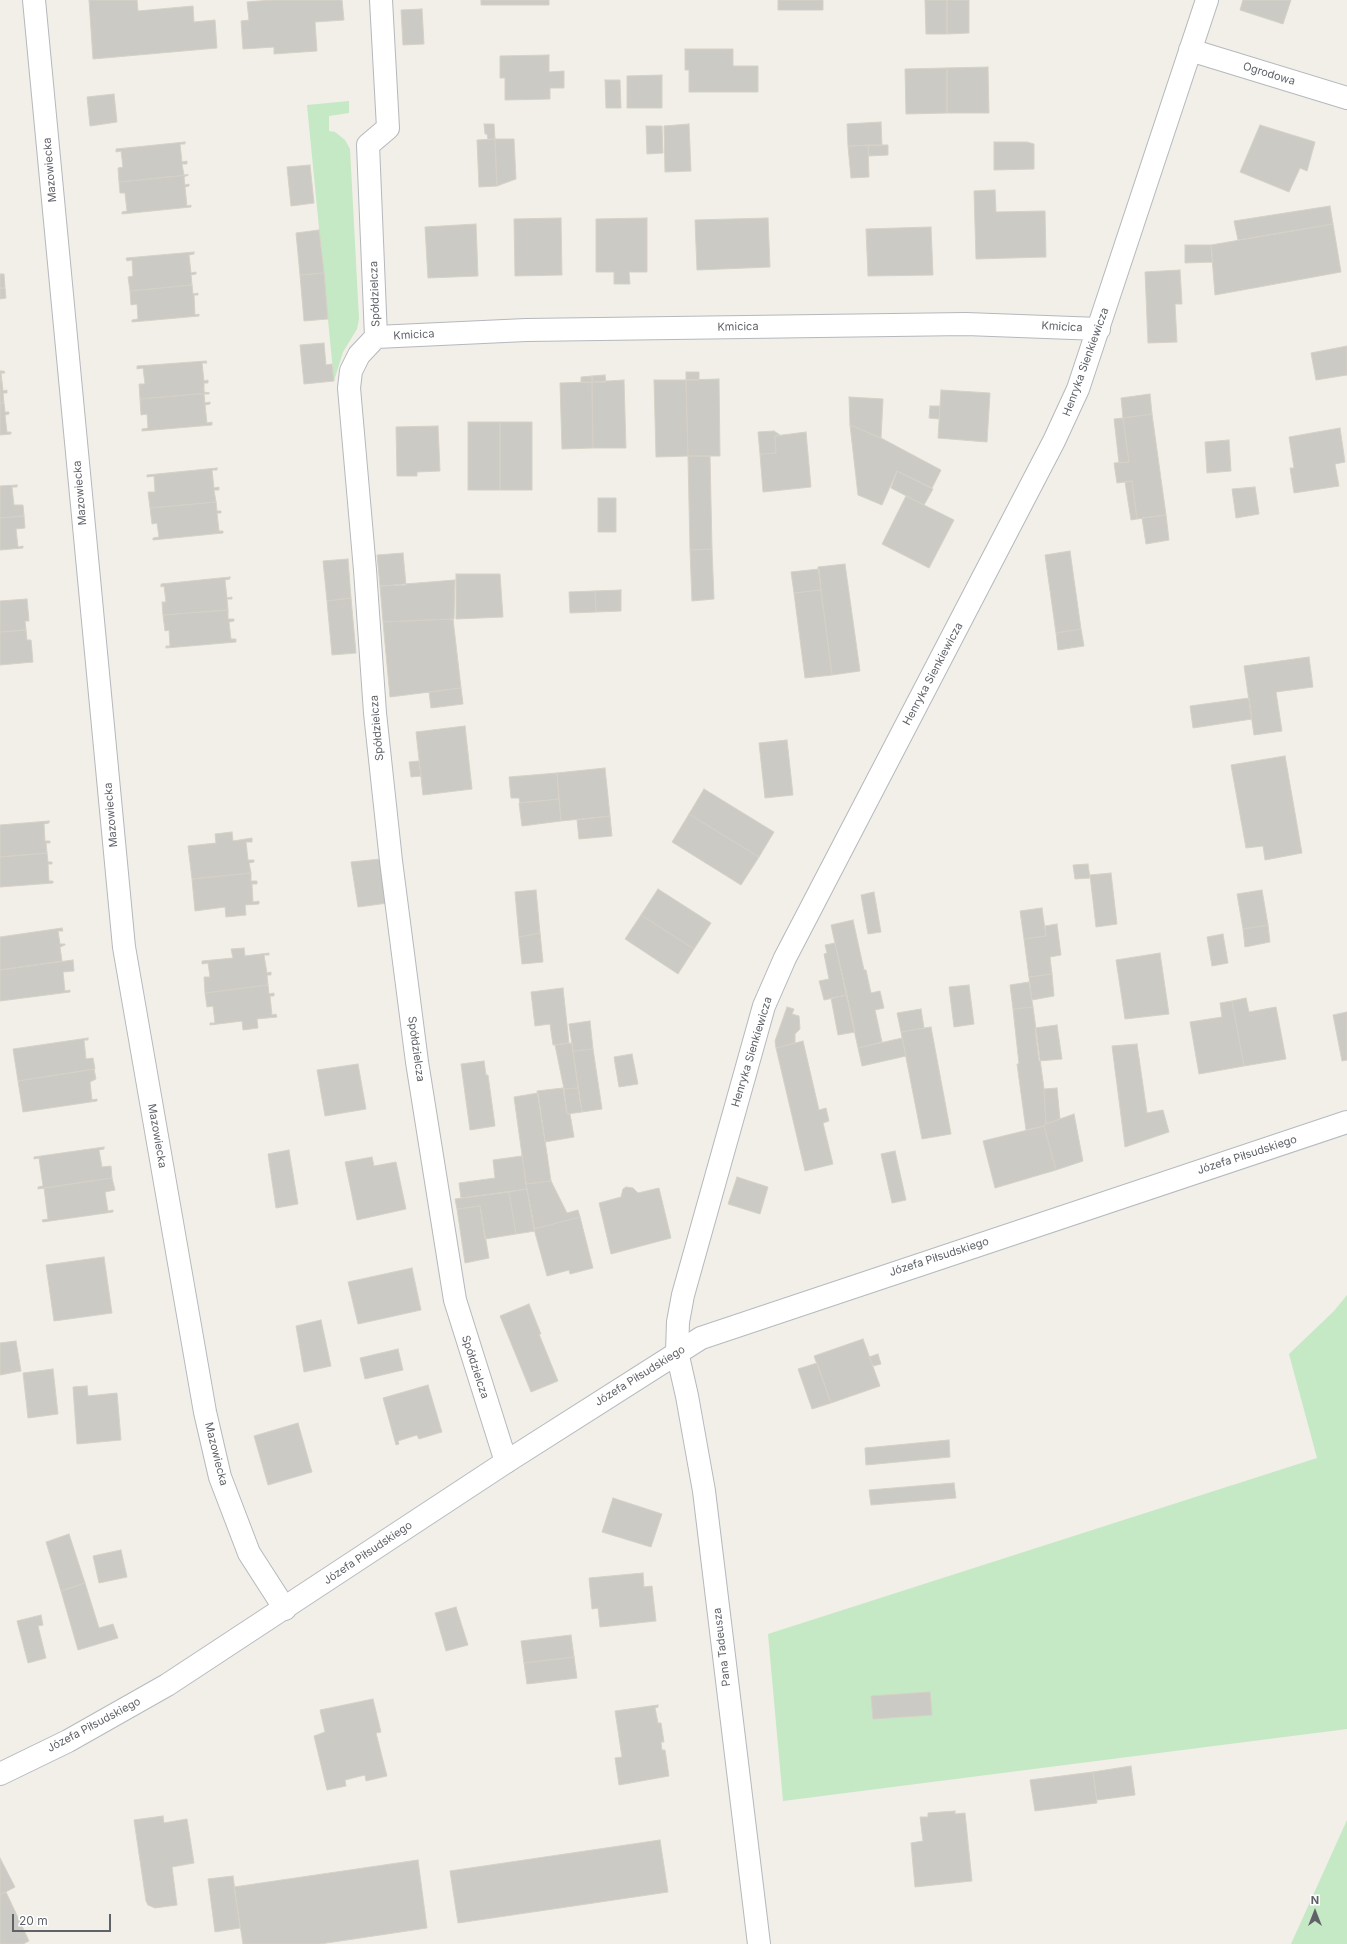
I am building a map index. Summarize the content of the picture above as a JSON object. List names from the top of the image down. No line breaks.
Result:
{"streets":{"street":["Ogrodowa","Mazowiecka","Spółdzielcza","Kmicica","Henryka Sienkiewicza","Józefa Piłsudskiego","Pana Tadeusza"]},"crossings":[["Ogrodowa","Henryka Sienkiewicza"],["Mazowiecka","Józefa Piłsudskiego"],["Spółdzielcza","Kmicica"],["Spółdzielcza","Józefa Piłsudskiego"],["Kmicica","Henryka Sienkiewicza"],["Henryka Sienkiewicza","Józefa Piłsudskiego"],["Henryka Sienkiewicza","Pana Tadeusza"],["Józefa Piłsudskiego","Pana Tadeusza"]],"scale_bar":"20 m","north":"top"}
